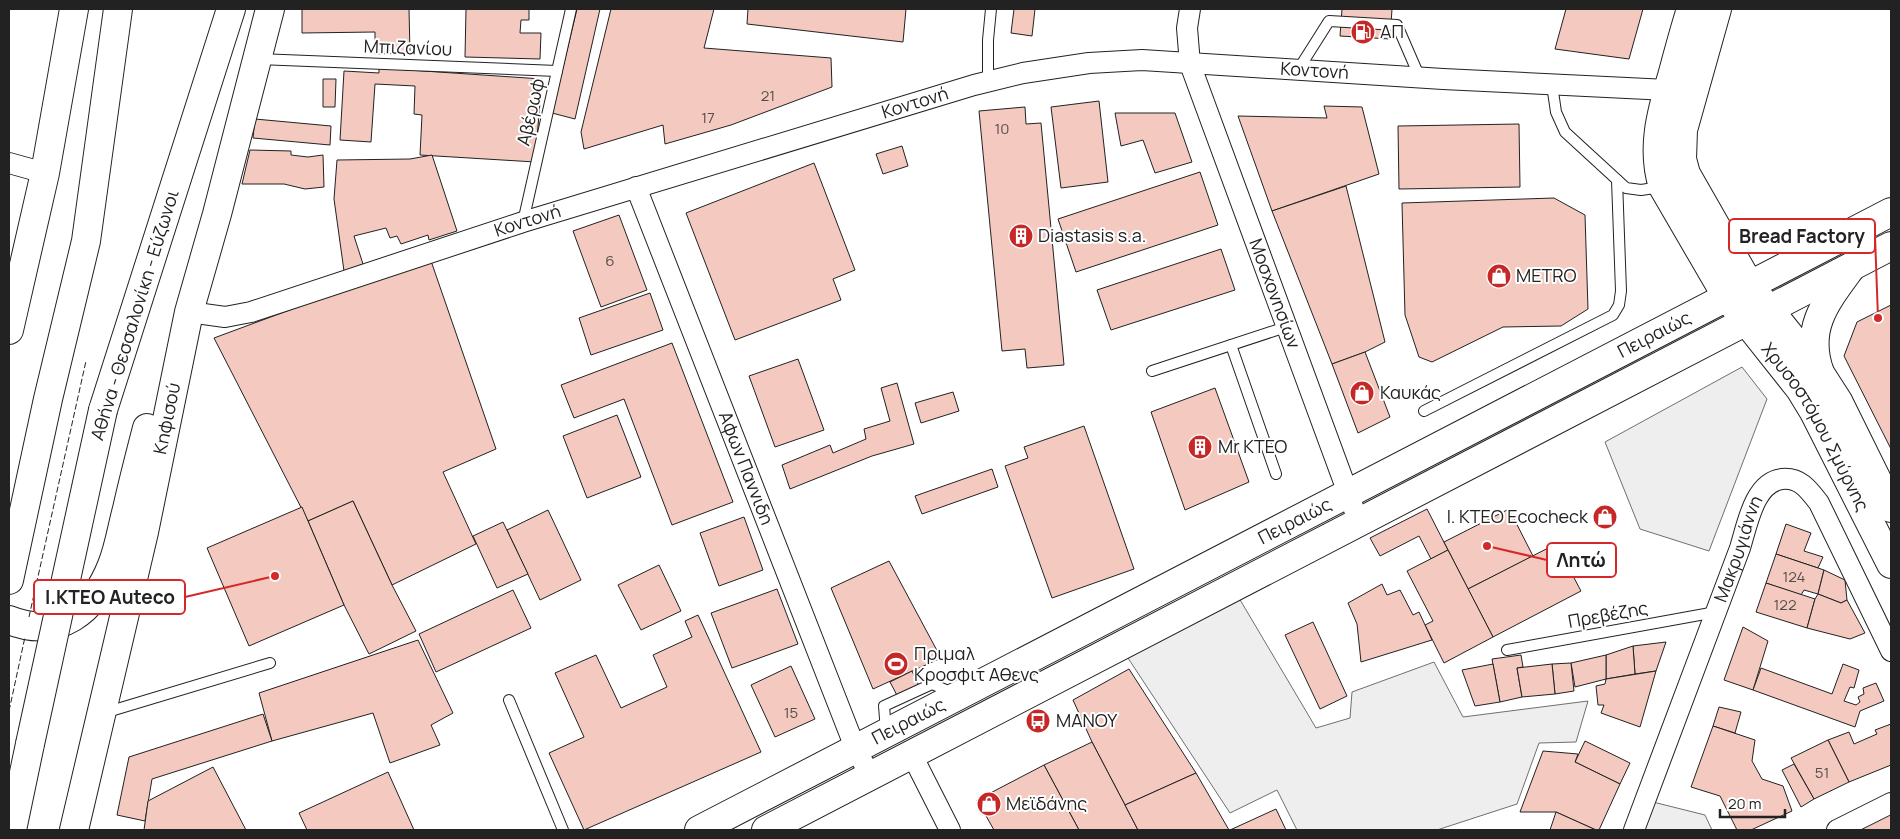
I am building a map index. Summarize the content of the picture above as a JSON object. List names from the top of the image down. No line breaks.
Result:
{"streets":{"main road":["Αθήνα - Θεσσαλονίκη - Εύζωνοι","Πειραιώς","Κηφισού","Χρυσοστόμου Σμύρνης"],"street":["Κοντονή","Μοσχονησίων","Αφων Παννιδη","Μακρυγιάννη"],"lane":["Μπιζανίου","Αβέρωφ","Πρεβέζης"]},"crossings":[["Μπιζανίου","Αβέρωφ"],["Μπιζανίου","Κηφισού"],["Κοντονή","Αβέρωφ"],["Κοντονή","Μοσχονησίων"],["Κοντονή","Κηφισού"],["Κοντονή","Αφων Παννιδη"],["Μοσχονησίων","Πειραιώς"],["Πειραιώς","Χρυσοστόμου Σμύρνης"],["Πειραιώς","Αφων Παννιδη"],["Μακρυγιάννη","Πρεβέζης"]],"places":{"fuel station":["ΑΠ"],"building":["Diastasis s.a.","Mr KTEO"],"shop":["METRO","Καυκάς","Ι. ΚΤΕΟ Ecocheck","Μεϊδάνης"],"other":["Bread Factory","Λητώ","Ι.ΚΤΕΟ Auteco"],"sports":["Πριμαλ Κροσφιτ Αθενς"],"bus stop":["ΜΑΝΟΥ"]},"house_numbers":["21","17","10","6","124","122","15","51"],"scale_bar":"20 m"}
